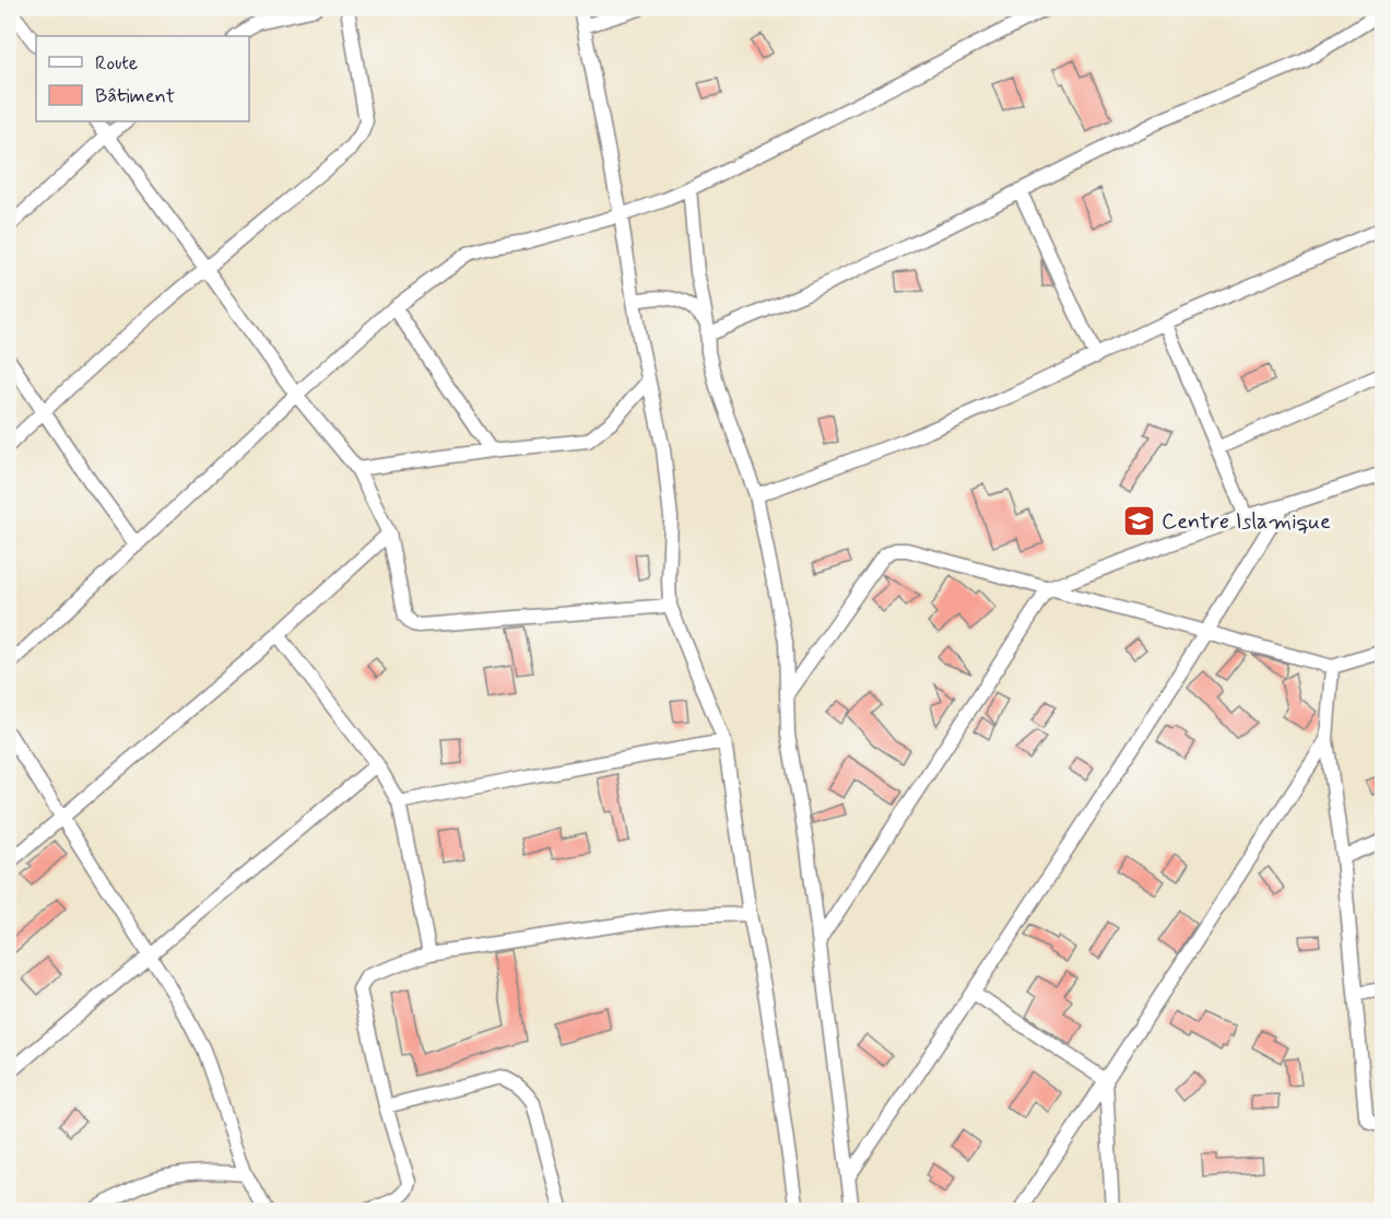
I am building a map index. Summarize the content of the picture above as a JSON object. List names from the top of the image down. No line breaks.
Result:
{"places":{"school or university":["Centre Islamique"]},"legend":["Route","Bâtiment"]}
